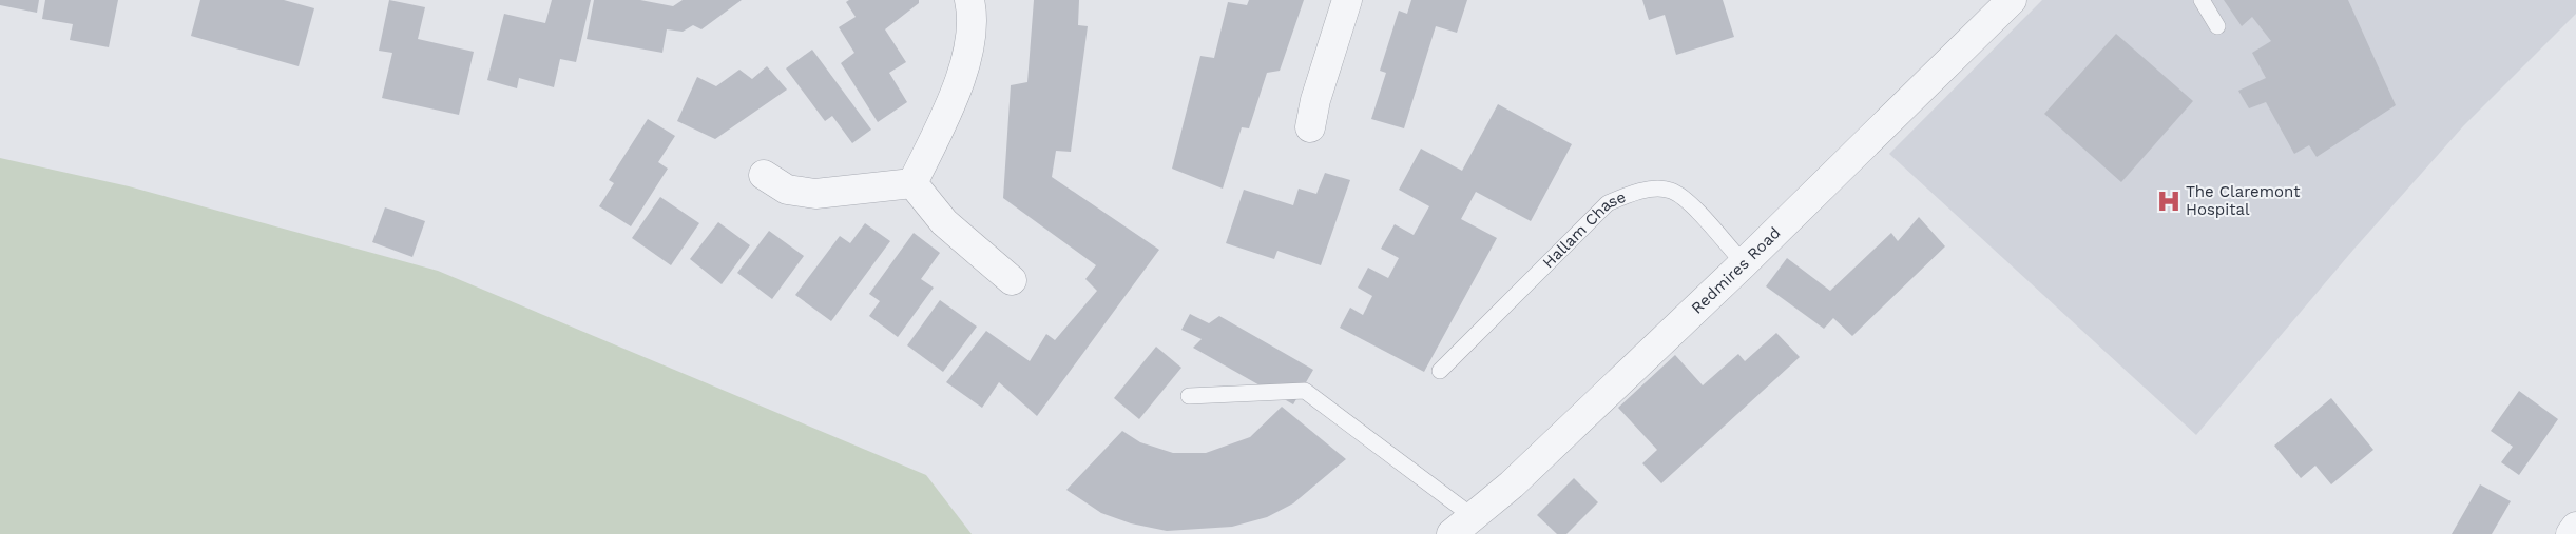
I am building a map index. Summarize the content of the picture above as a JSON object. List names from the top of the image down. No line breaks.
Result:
{"streets":{"street":["Redmires Road"],"lane":["Hallam Chase"]},"crossings":[["Hallam Chase","Redmires Road"]],"places":{"hospital":["The Claremont Hospital"]}}
